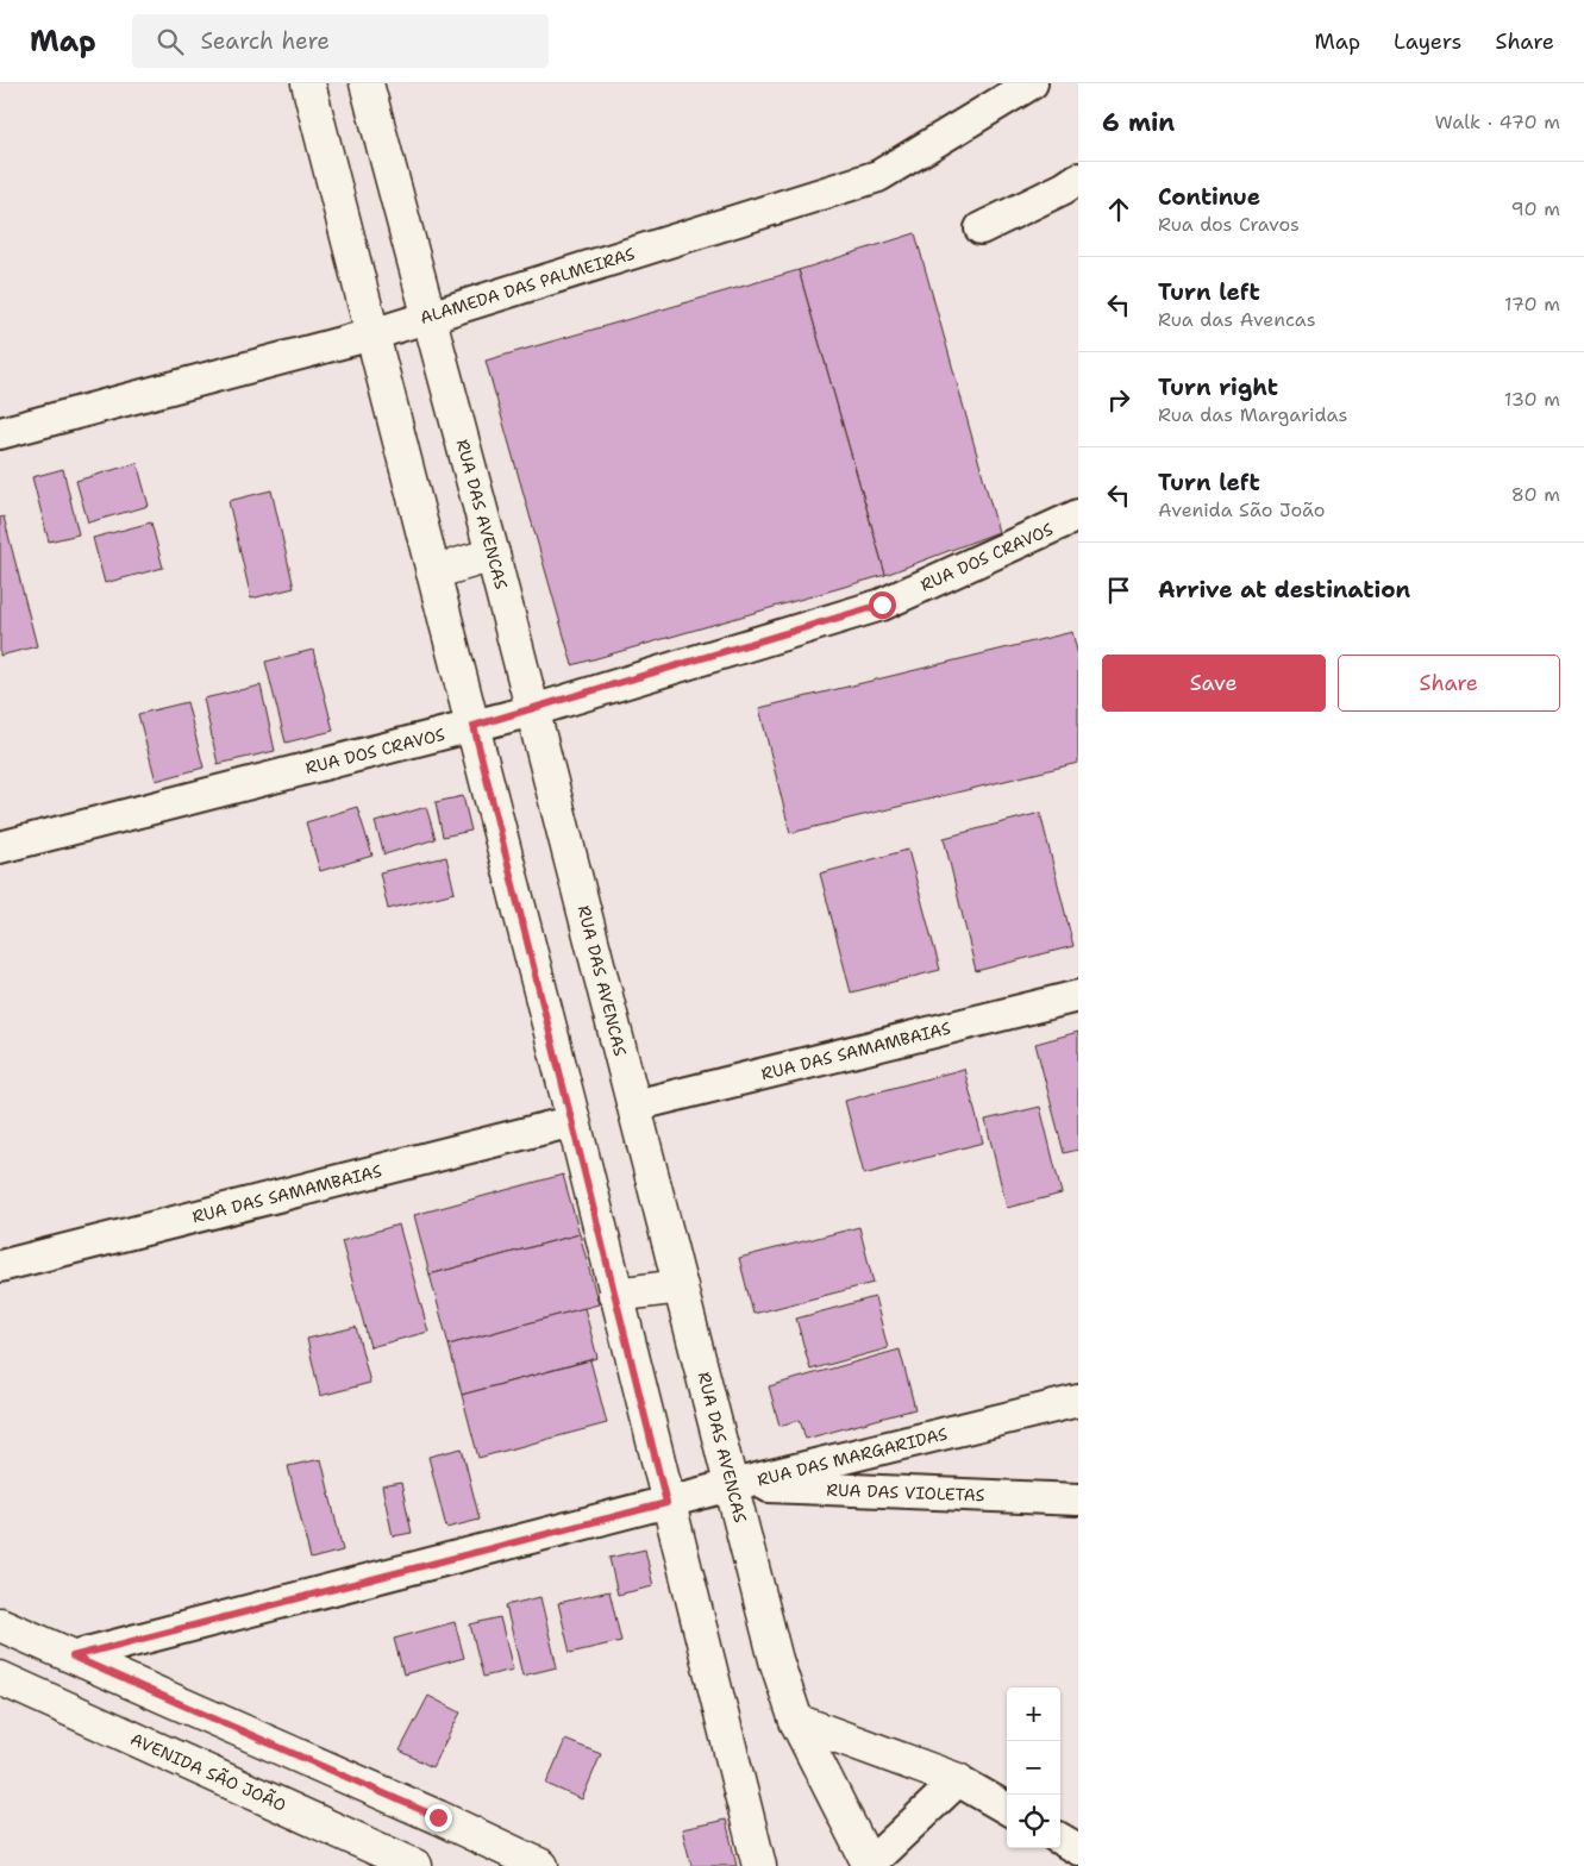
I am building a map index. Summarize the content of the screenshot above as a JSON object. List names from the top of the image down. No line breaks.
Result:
{"streets":{"street":["ALAMEDA DAS PALMEIRAS","RUA DAS AVENCAS","RUA DOS CRAVOS","RUA DAS SAMAMBAIAS","RUA DAS MARGARIDAS","RUA DAS VIOLETAS","AVENIDA SÃO JOÃO"]},"crossings":[["ALAMEDA DAS PALMEIRAS","RUA DAS AVENCAS"],["RUA DAS AVENCAS","RUA DOS CRAVOS"],["RUA DAS AVENCAS","RUA DAS SAMAMBAIAS"],["RUA DAS AVENCAS","RUA DAS MARGARIDAS"],["RUA DAS AVENCAS","RUA DAS VIOLETAS"],["RUA DAS MARGARIDAS","RUA DAS VIOLETAS"]],"page":{"header":"Map","search":"Search here","nav":["Map","Layers","Share"],"heading":["6 min","Walk · 470 m"],"list":[["Continue","Rua dos Cravos","90 m"],["Turn left","Rua das Avencas","170 m"],["Turn right","Rua das Margaridas","130 m"],["Turn left","Avenida São João","80 m"],"Arrive at destination"],"buttons":["Save","Share"],"map_buttons":["+","−"]}}
